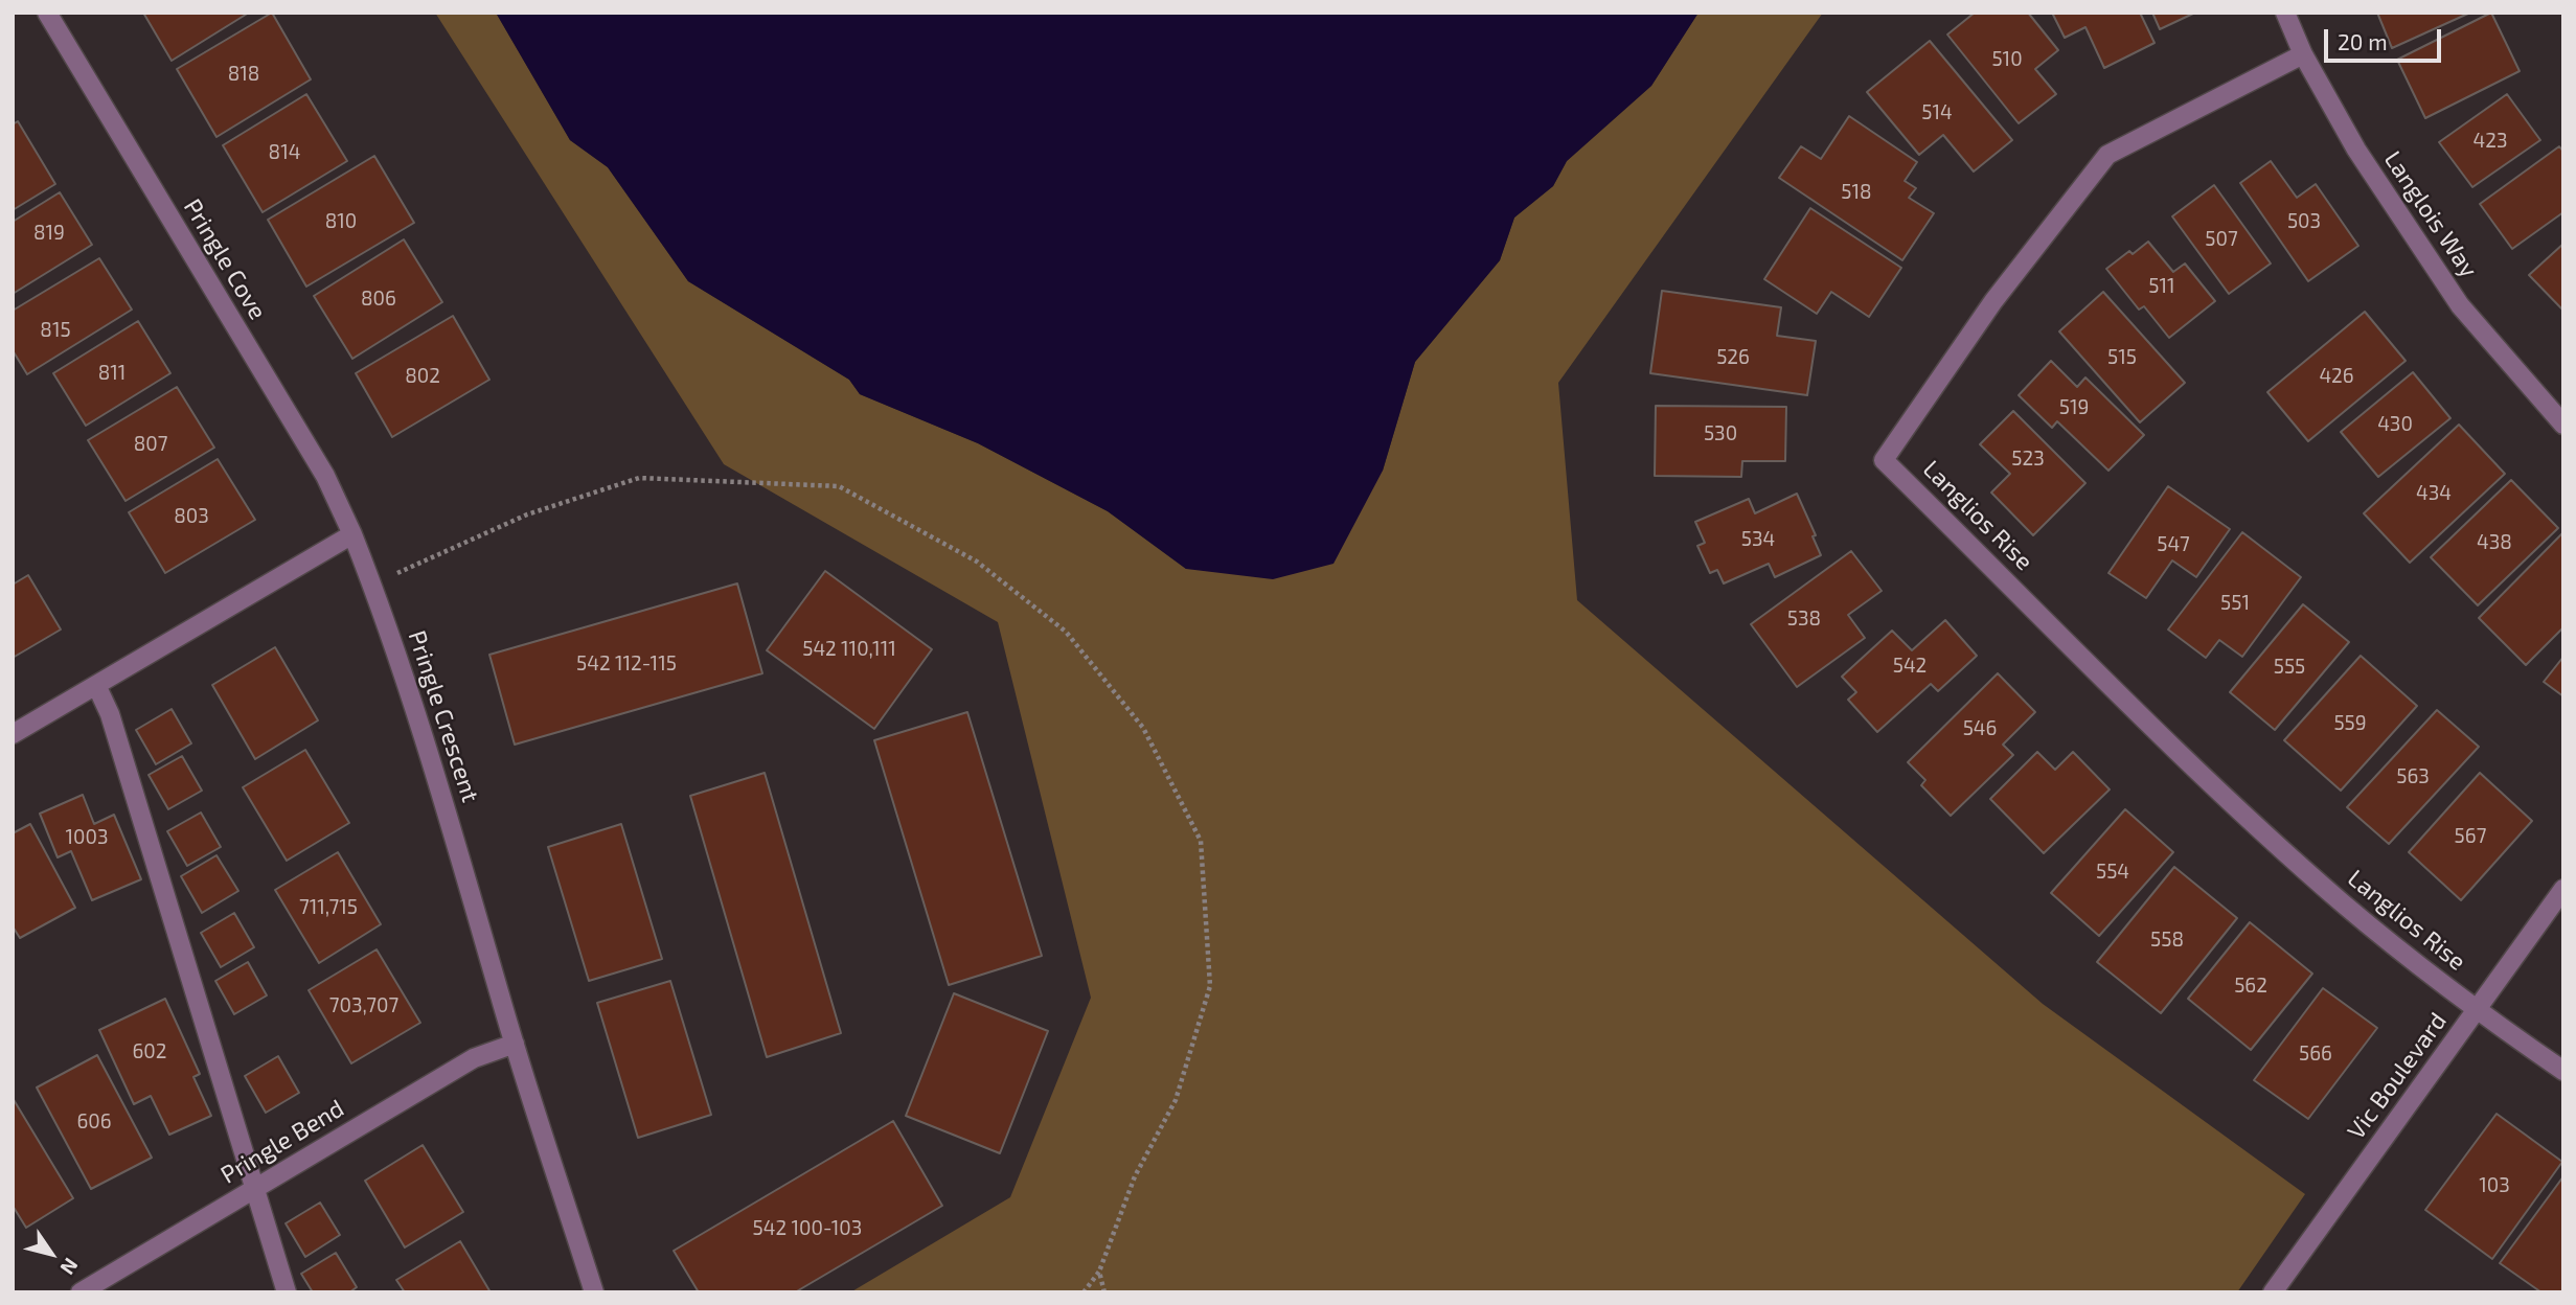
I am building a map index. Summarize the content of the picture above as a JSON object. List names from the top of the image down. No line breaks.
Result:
{"streets":{"street":["Langlois Way","Pringle Cove","Langlios Rise","Pringle Crescent","Vic Boulevard","Pringle Bend"]},"crossings":[["Langlois Way","Langlios Rise"],["Pringle Cove","Pringle Crescent"],["Langlios Rise","Vic Boulevard"],["Pringle Crescent","Pringle Bend"]],"house_numbers":["510","818","514","423","814","518","810","503","819","507","511","806","815","526","515","811","802","426","519","430","530","807","523","434","803","534","438","547","551","538","542 110,111","542 112-115","542","555","559","546","563","567","1003","554","711,715","558","562","703,707","602","566","606","103","542 100-103"],"scale_bar":"20 m","north":"bottom right"}
